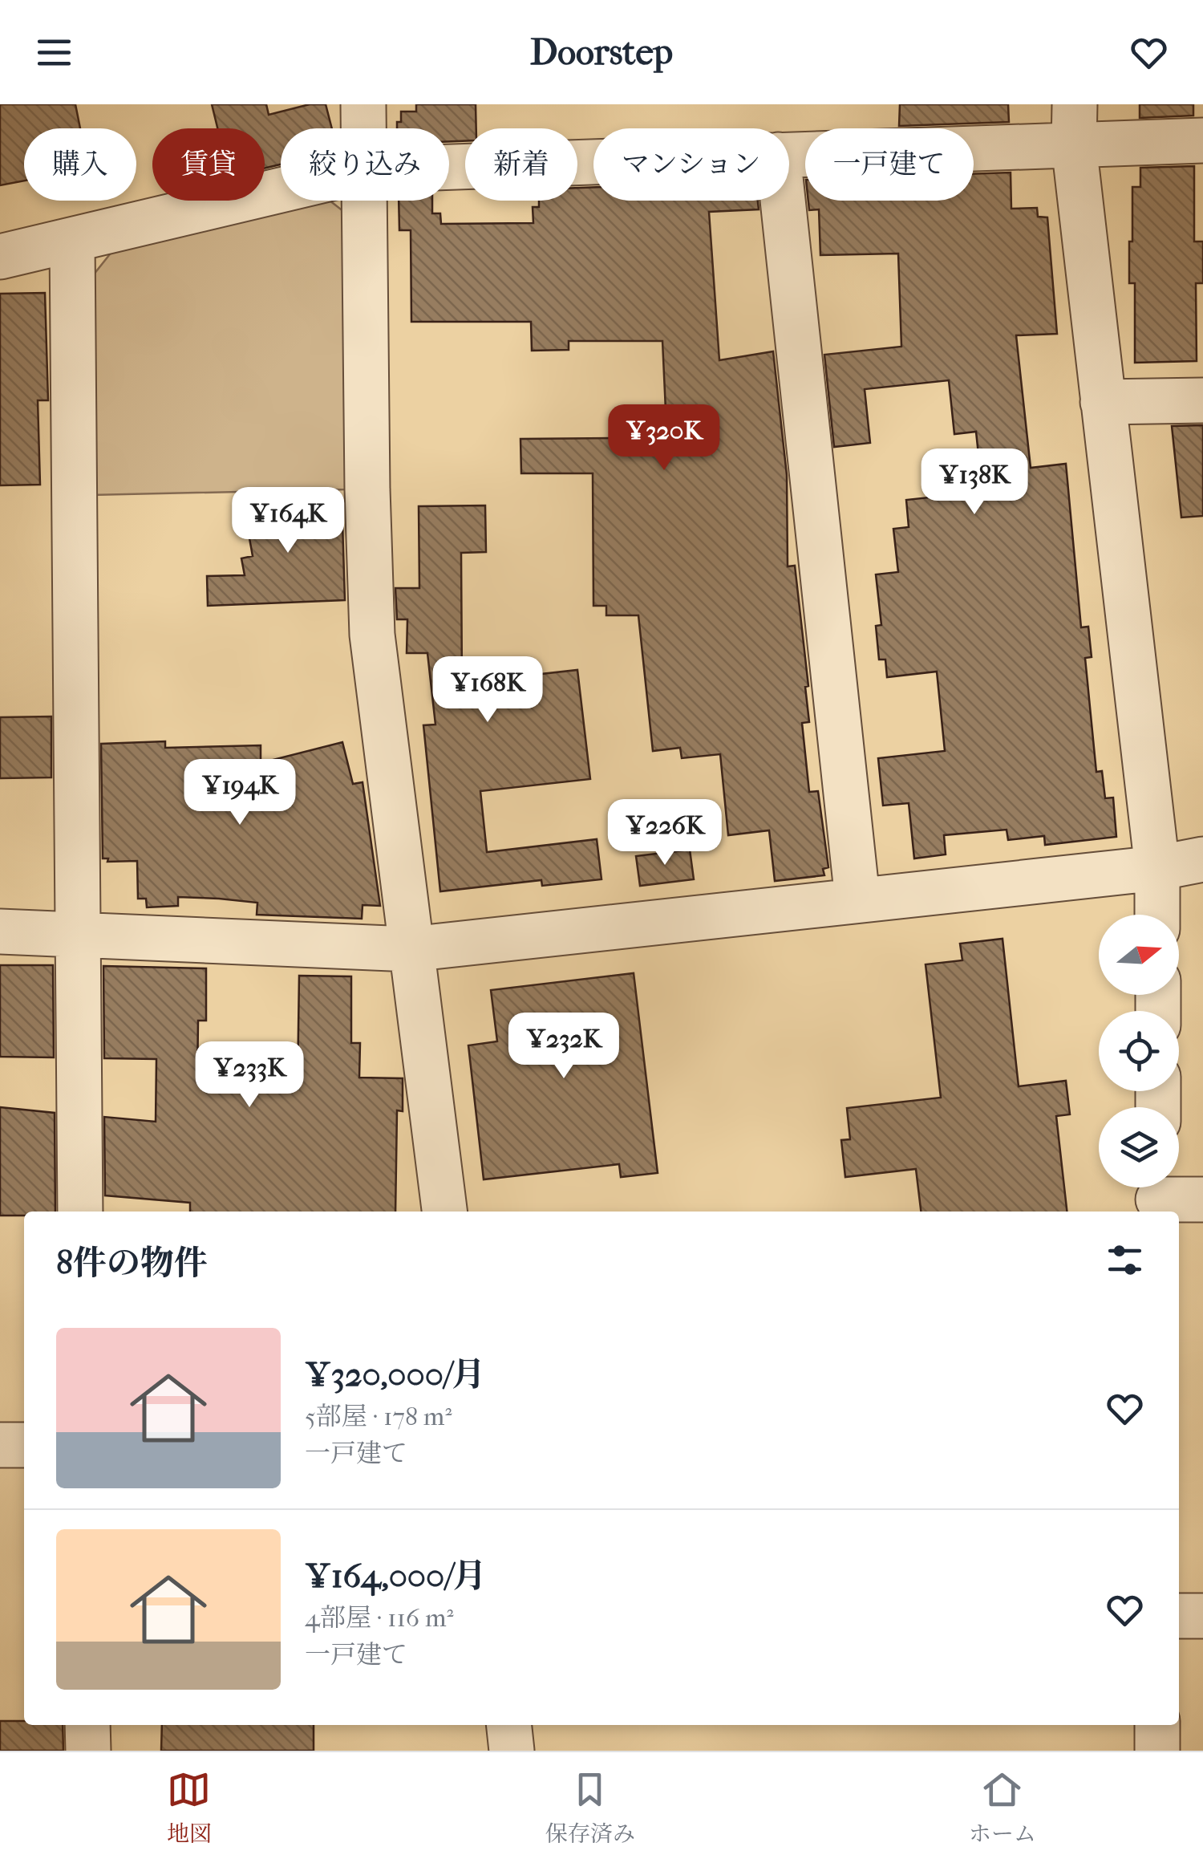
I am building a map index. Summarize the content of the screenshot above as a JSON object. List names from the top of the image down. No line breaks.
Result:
{"north":"right","page":{"header":"Doorstep","chip":["購入","賃貸","絞り込み","新着","マンション","一戸建て"],"price":["¥320K","¥138K","¥164K","¥168K","¥194K","¥226K","¥232K","¥233K"],"heading":"8件の物件","list":[{"name":"¥320,000/月","note":"5部屋 · 178 m² · 一戸建て"},{"name":"¥164,000/月","note":"4部屋 · 116 m² · 一戸建て"}],"tabs":["地図","保存済み","ホーム"]}}
